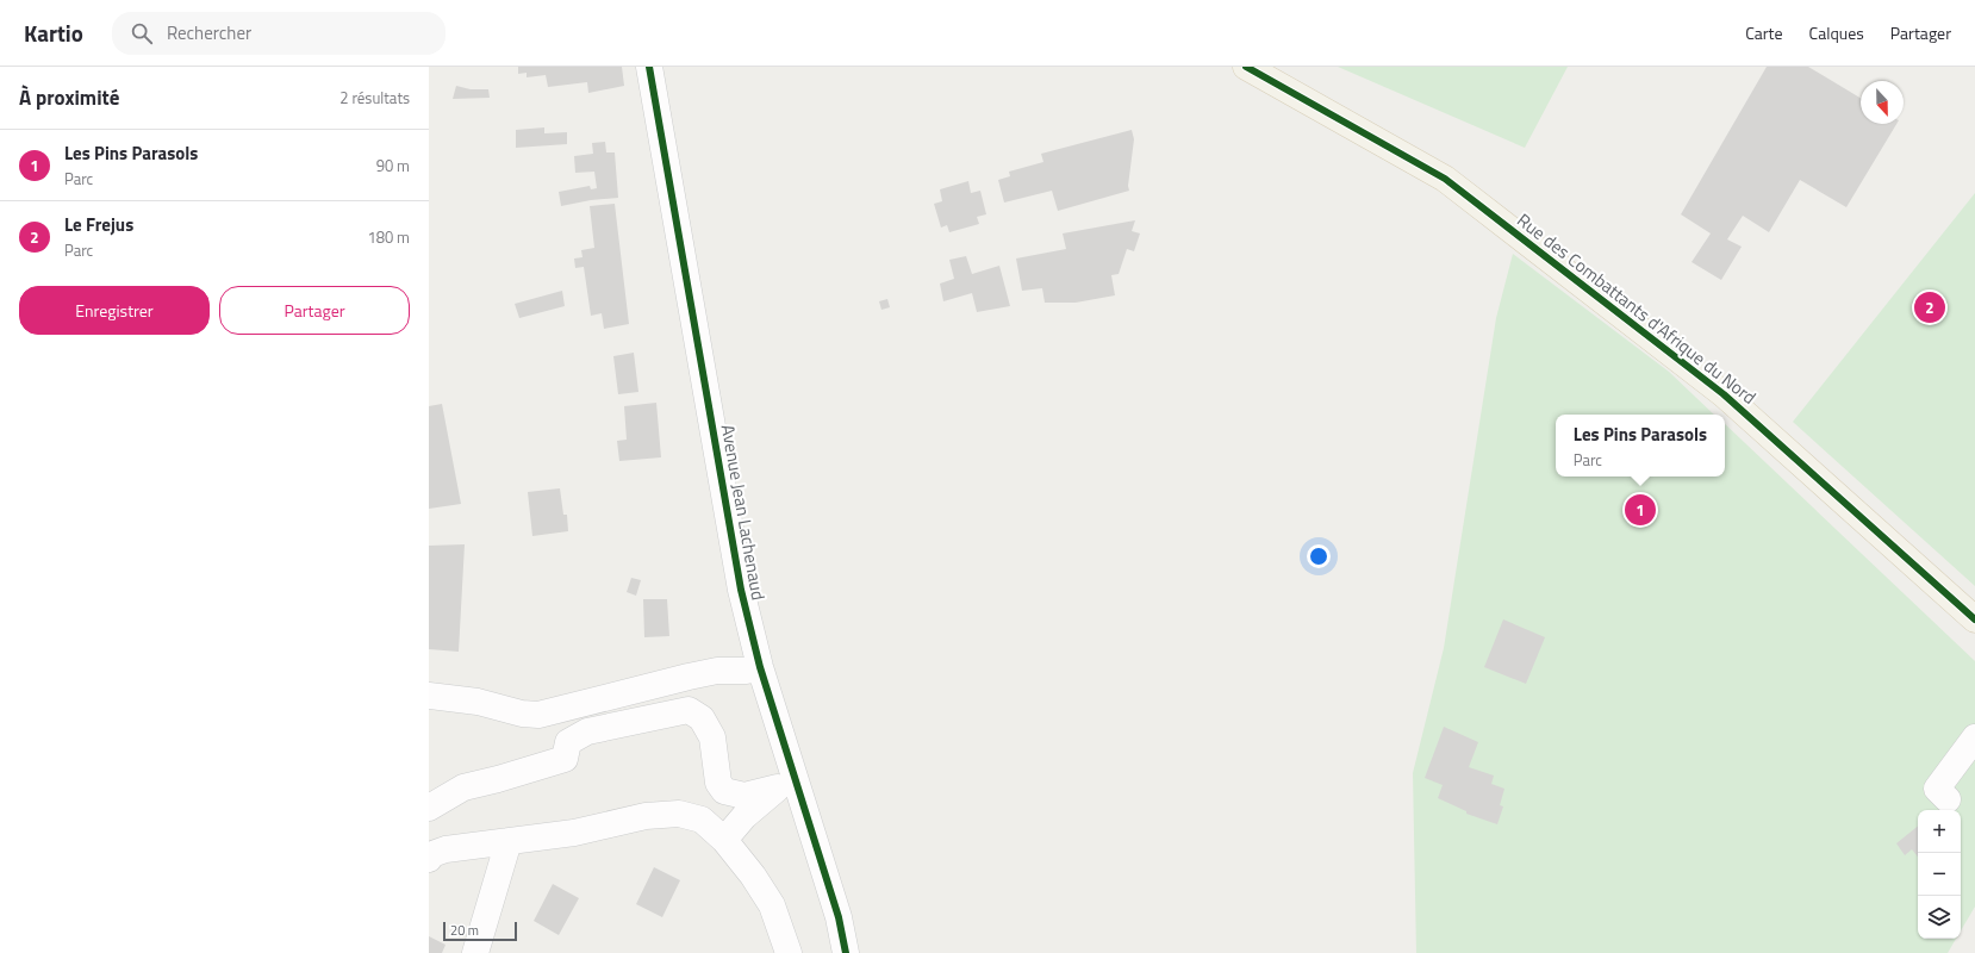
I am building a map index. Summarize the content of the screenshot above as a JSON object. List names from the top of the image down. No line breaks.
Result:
{"streets":{"main road":["Rue des Combattants d'Afrique du Nord"],"street":["Avenue Jean Lachenaud"]},"scale_bar":"20 m","north":"bottom","page":{"header":"Kartio","search":"Rechercher","nav":["Carte","Calques","Partager"],"heading":["À proximité","2 résultats"],"list":[{"mark":"1","name":"Les Pins Parasols","note":"Parc","value":"90 m"},{"mark":"2","name":"Le Frejus","note":"Parc","value":"180 m"}],"buttons":["Enregistrer","Partager"],"pins":["2","1"],"popup":["Les Pins Parasols","Parc"],"map_buttons":["+","−"],"scale":"20 m"}}
